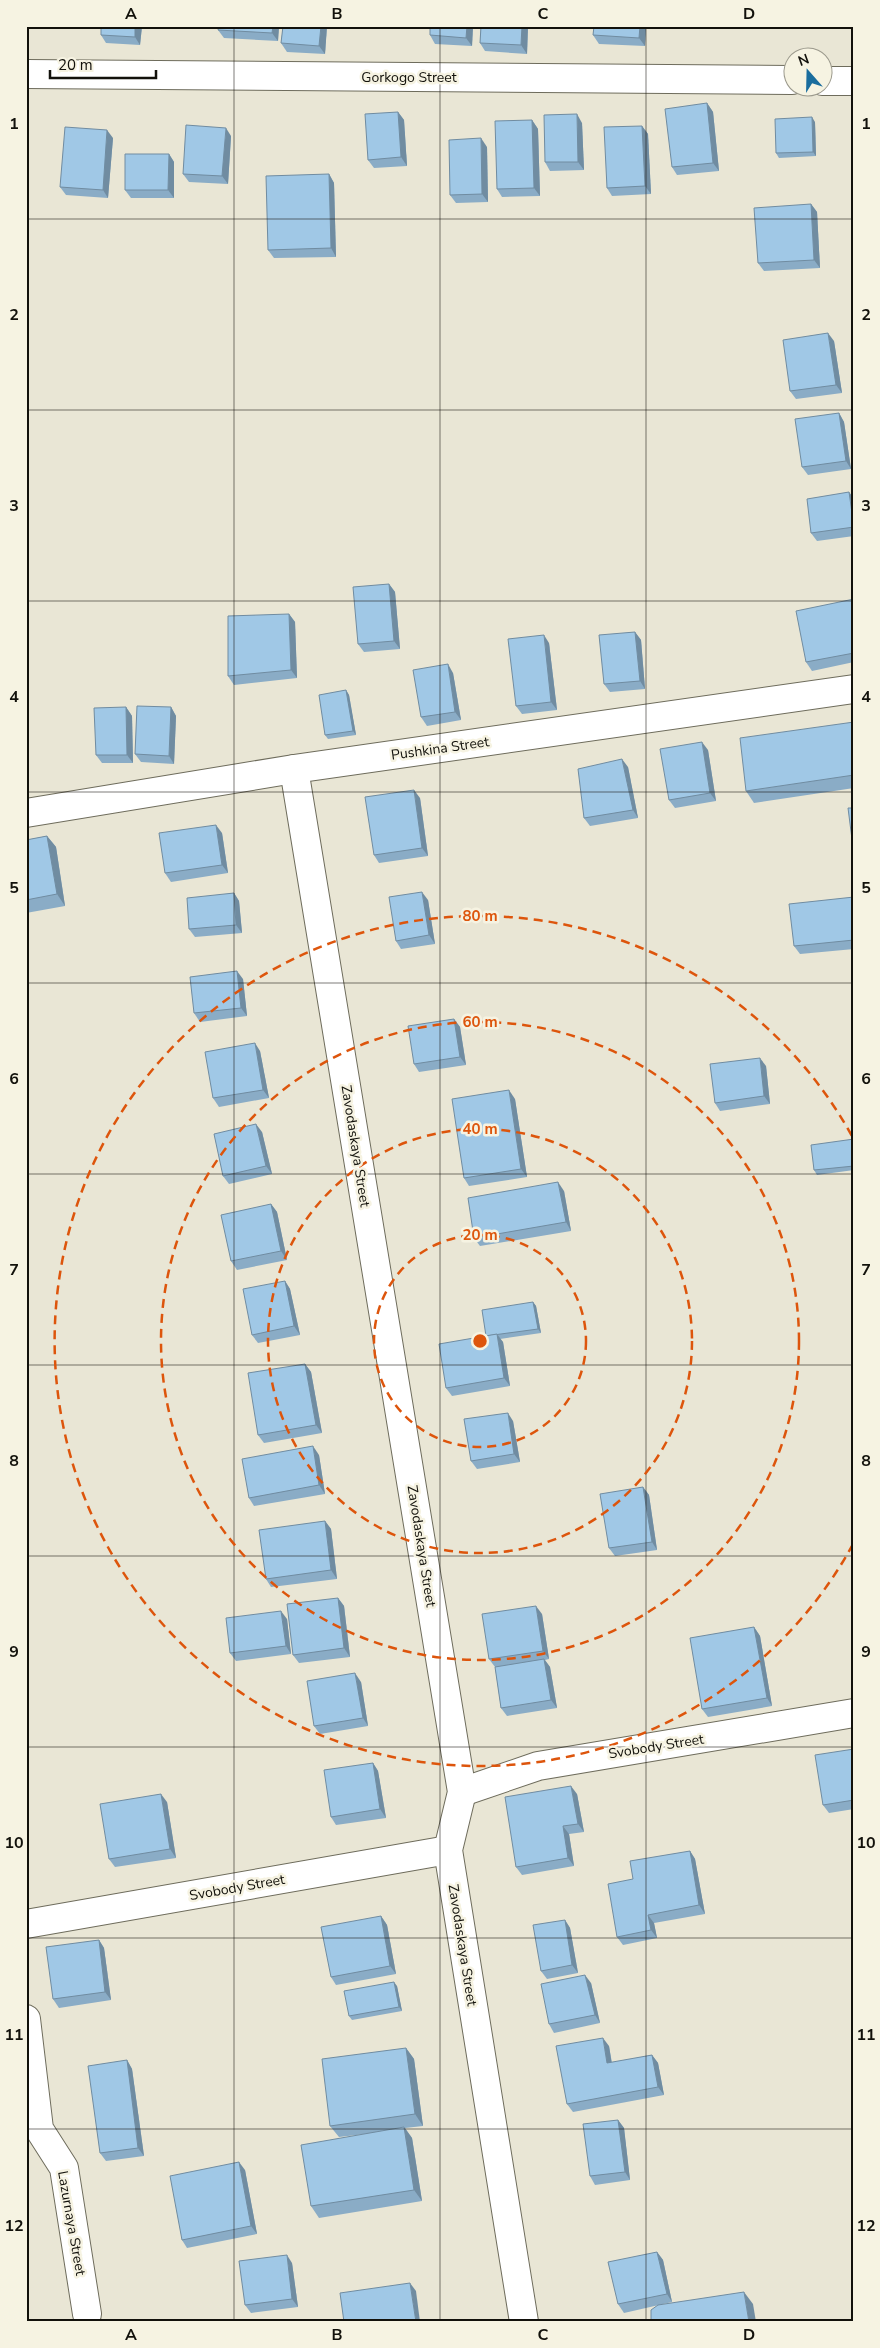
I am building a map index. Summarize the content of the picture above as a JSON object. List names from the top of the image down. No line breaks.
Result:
{"streets":{"street":["Gorkogo Street","Pushkina Street","Zavodaskaya Street","Svobody Street","Lazurnaya Street"]},"crossings":[["Pushkina Street","Zavodaskaya Street"],["Zavodaskaya Street","Svobody Street"]],"scale_bar":"20 m","north":"top","grid":{"columns":["A","B","C","D"],"rows":["1","2","3","4","5","6","7","8","9","10","11","12"]},"rings":["80 m","60 m","40 m","20 m"]}
